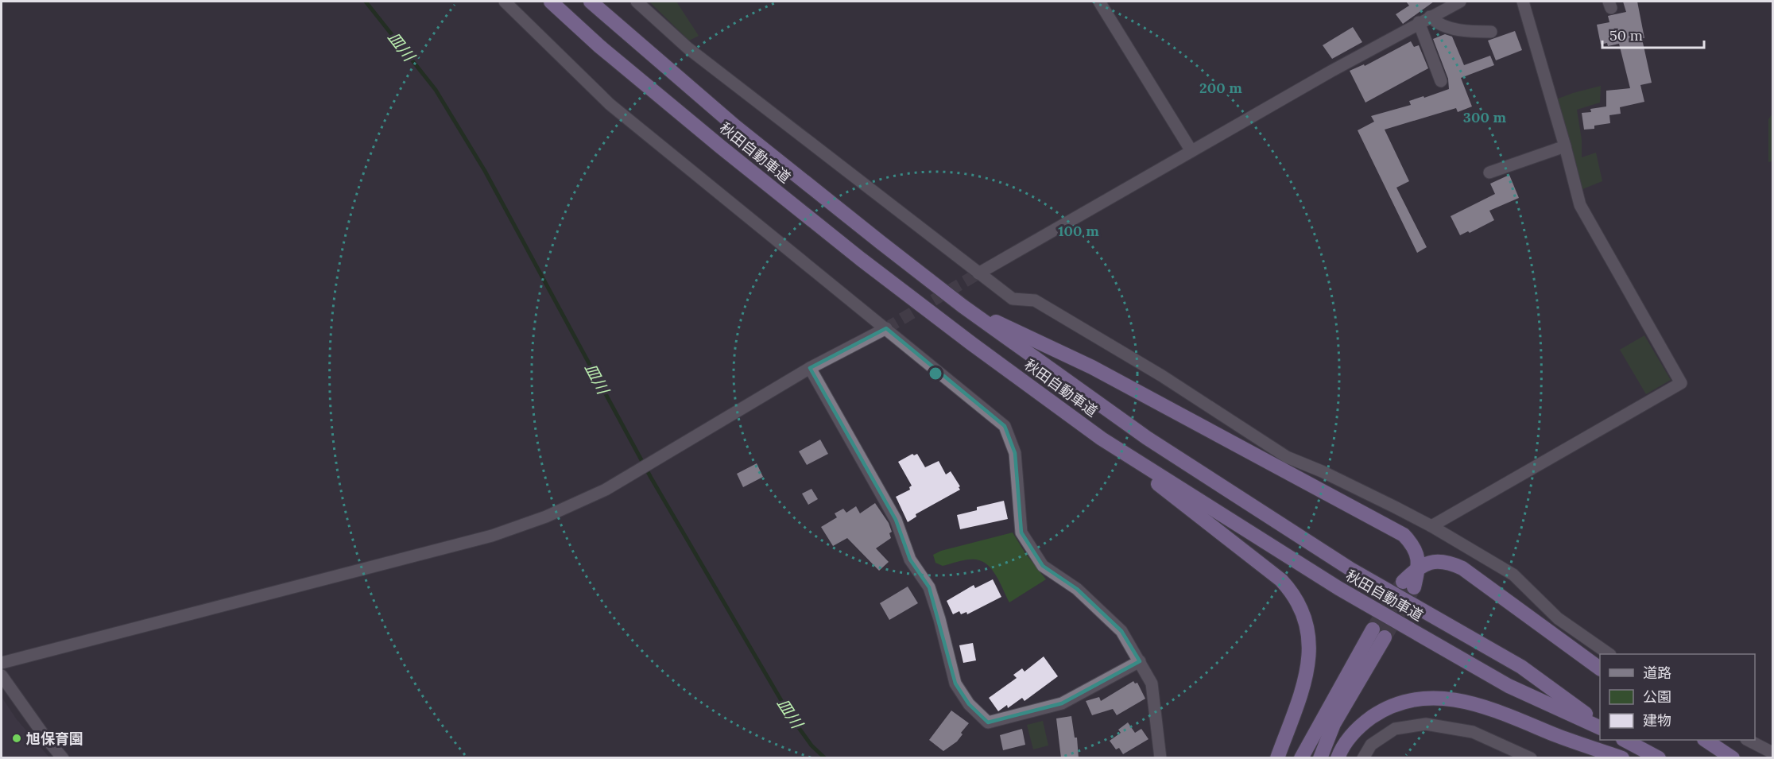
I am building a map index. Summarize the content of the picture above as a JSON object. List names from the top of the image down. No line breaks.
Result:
{"streets":{"highway":["秋田自動車道"]},"water":["皿川"],"places":["旭保育園"],"legend":["道路","公園","建物"],"scale_bar":"50 m","rings":["200 m","300 m","100 m"]}
